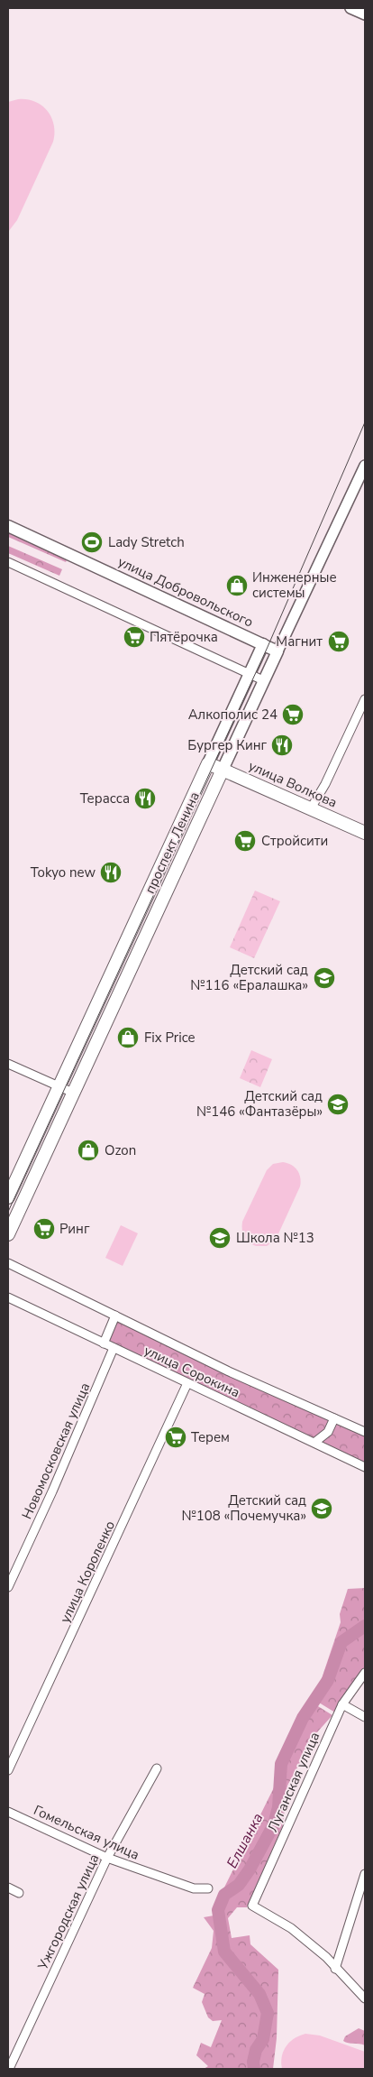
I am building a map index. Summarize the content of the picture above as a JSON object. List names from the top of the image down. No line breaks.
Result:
{"streets":{"main road":["улица Добровольского","улица Волкова","проспект Ленина"],"street":["улица Сорокина","Новомосковская улица","улица Короленко","Луганская улица","Гомельская улица","Ужгородская улица"]},"crossings":[["улица Добровольского","проспект Ленина"],["улица Волкова","проспект Ленина"],["улица Сорокина","Новомосковская улица"],["улица Сорокина","улица Короленко"],["Гомельская улица","Ужгородская улица"]],"water":["Елшанка"],"places":{"sports":["Lady Stretch"],"shop":["Инженерные системы","Fix Price","Ozon"],"supermarket":["Пятёрочка","Магнит","Алкополис 24","Стройсити","Ринг","Терем"],"restaurant":["Бургер Кинг","Терасса","Tokyo new"],"school or university":["Детский сад №116 «Ералашка»","Детский сад №146 «Фантазёры»","Школа №13","Детский сад №108 «Почемучка»"]}}
